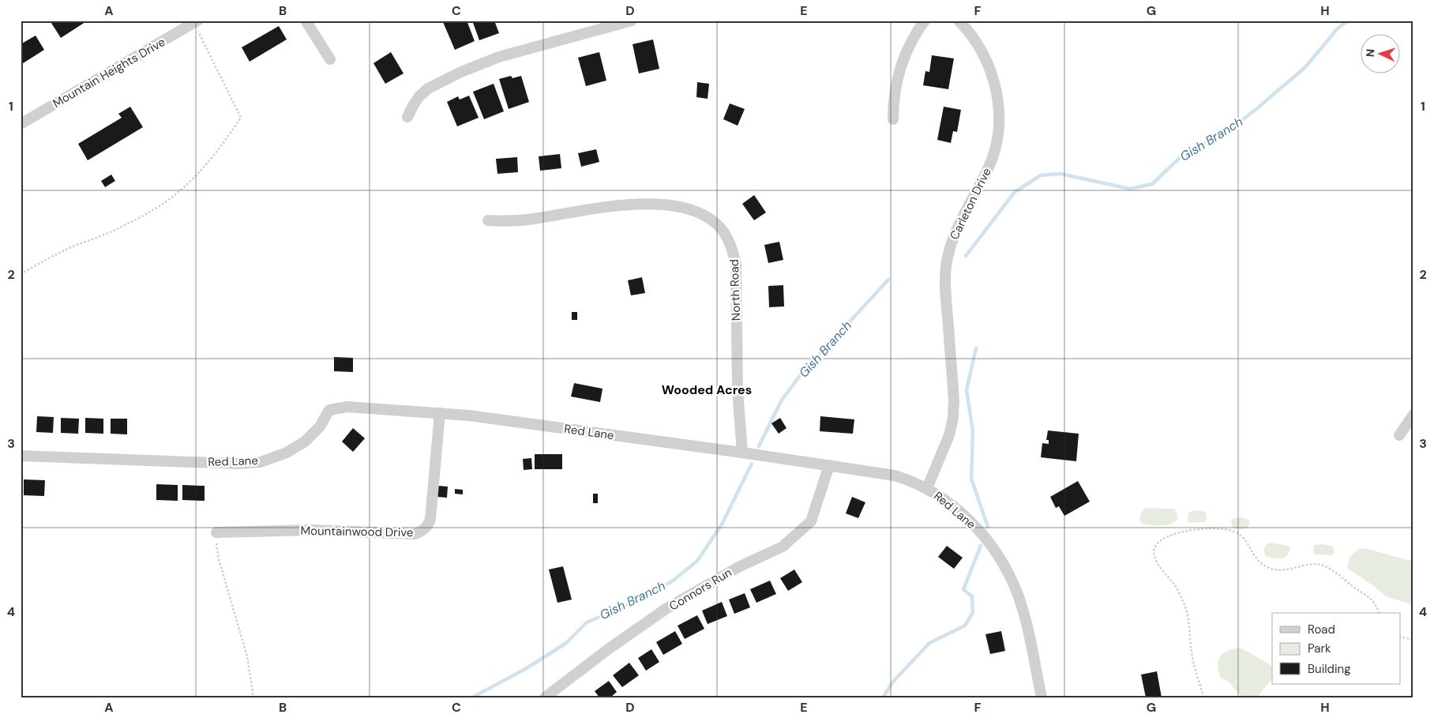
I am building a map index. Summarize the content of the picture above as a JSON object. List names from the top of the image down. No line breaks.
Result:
{"streets":{"street":["Mountain Heights Drive","Carleton Drive","North Road","Red Lane","Mountainwood Drive","Connors Run"]},"crossings":[["Carleton Drive","Red Lane"],["North Road","Red Lane"],["Red Lane","Mountainwood Drive"],["Red Lane","Connors Run"]],"districts":["Wooded Acres"],"water":["Gish Branch"],"legend":["Road","Park","Building"],"north":"left","grid":{"columns":["A","B","C","D","E","F","G","H"],"rows":["1","2","3","4"]}}
